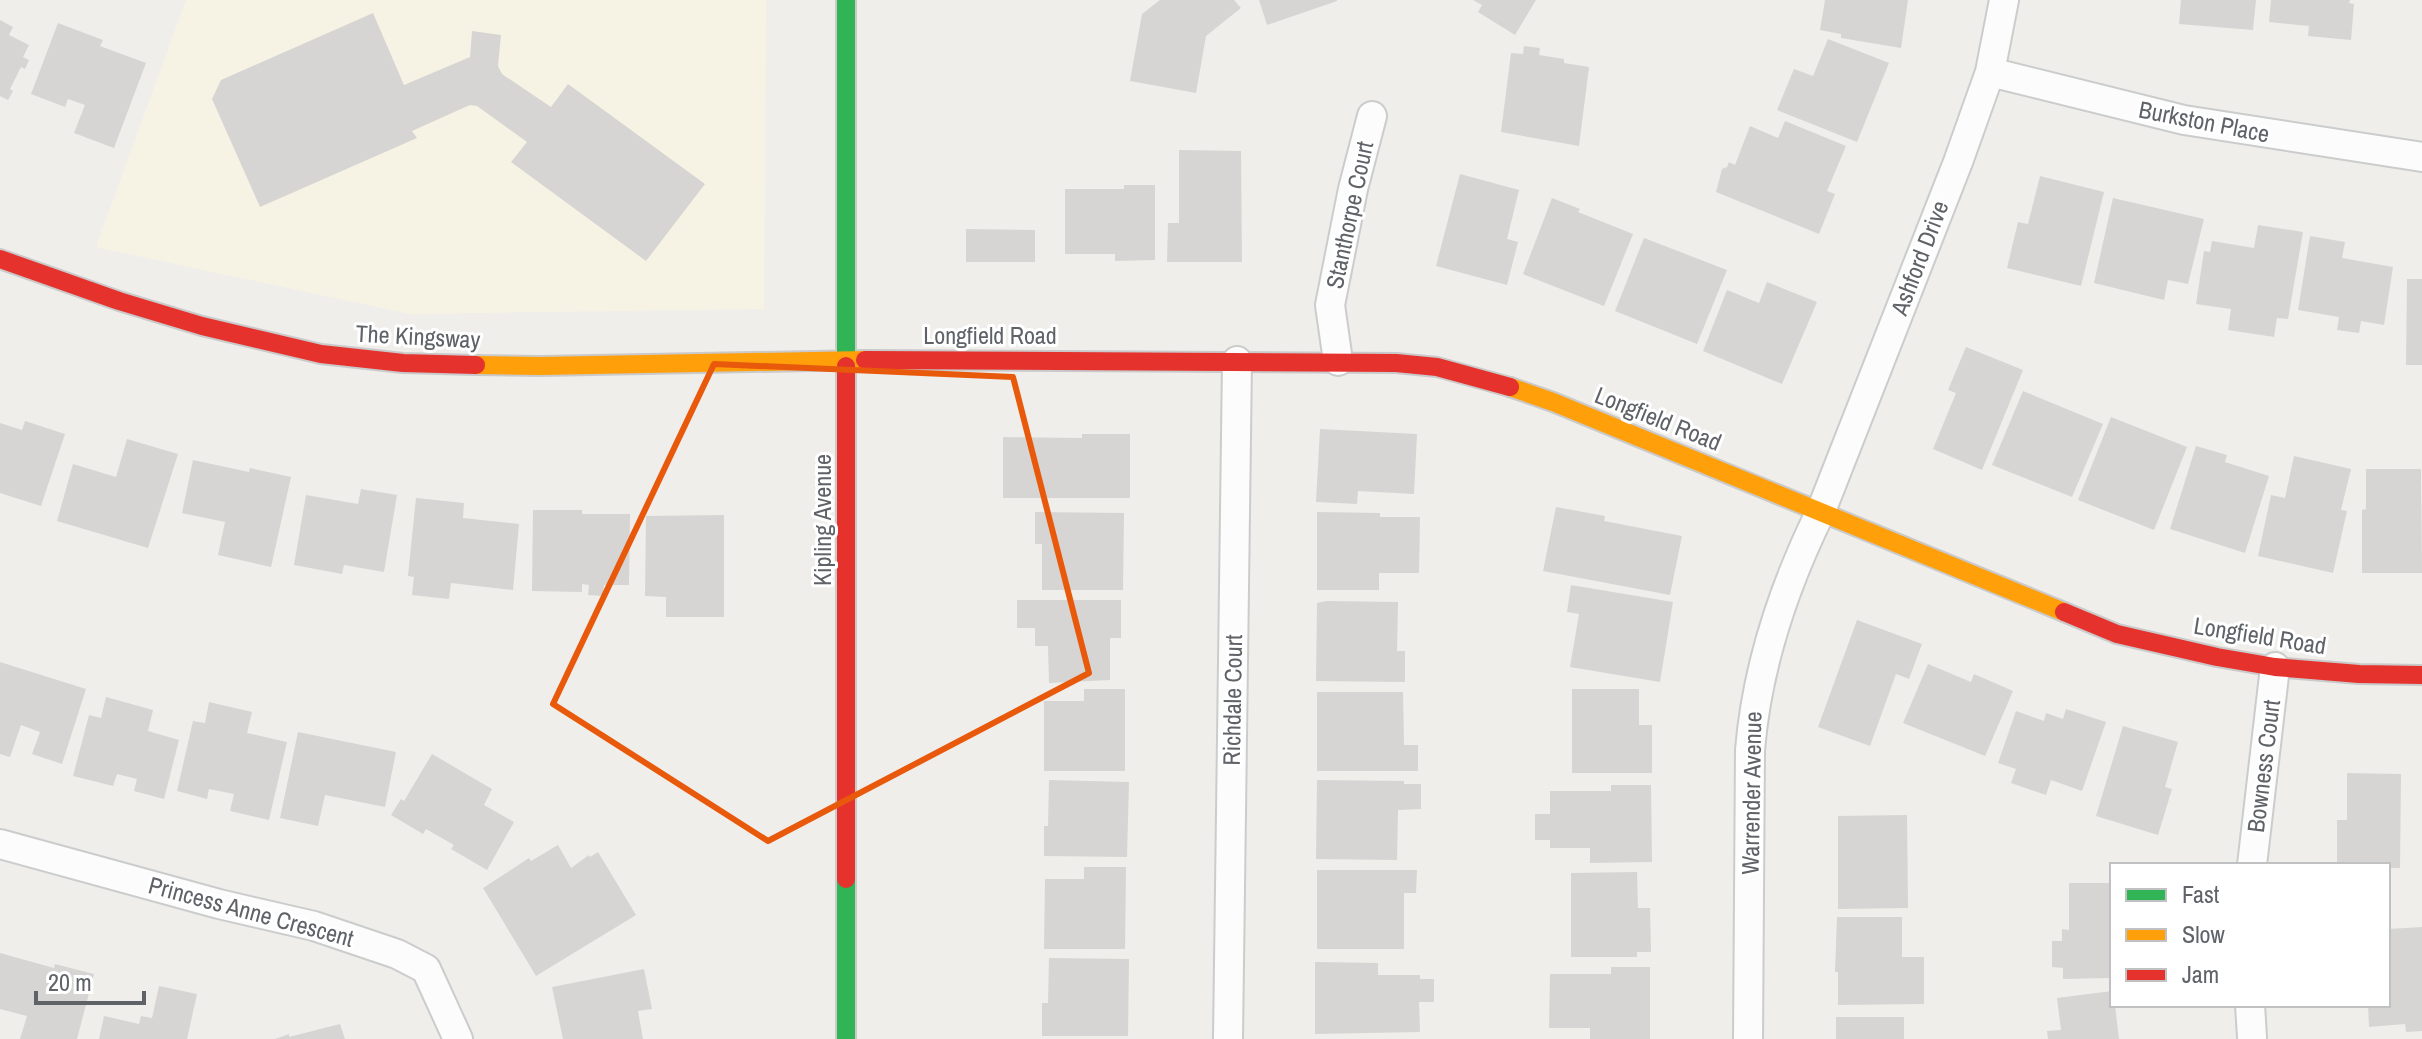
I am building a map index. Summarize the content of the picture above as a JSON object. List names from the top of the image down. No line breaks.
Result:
{"streets":{"street":["Burkston Place","Stanthorpe Court","Ashford Drive","Longfield Road","The Kingsway","Kipling Avenue","Richdale Court","Bowness Court","Warrender Avenue","Princess Anne Crescent"]},"crossings":[["Burkston Place","Ashford Drive"],["Stanthorpe Court","Longfield Road"],["Ashford Drive","Longfield Road"],["Ashford Drive","Warrender Avenue"],["Longfield Road","The Kingsway"],["Longfield Road","Kipling Avenue"],["Longfield Road","Richdale Court"],["Longfield Road","Bowness Court"],["Longfield Road","Warrender Avenue"],["The Kingsway","Kipling Avenue"]],"legend":["Fast","Slow","Jam"],"scale_bar":"20 m"}
